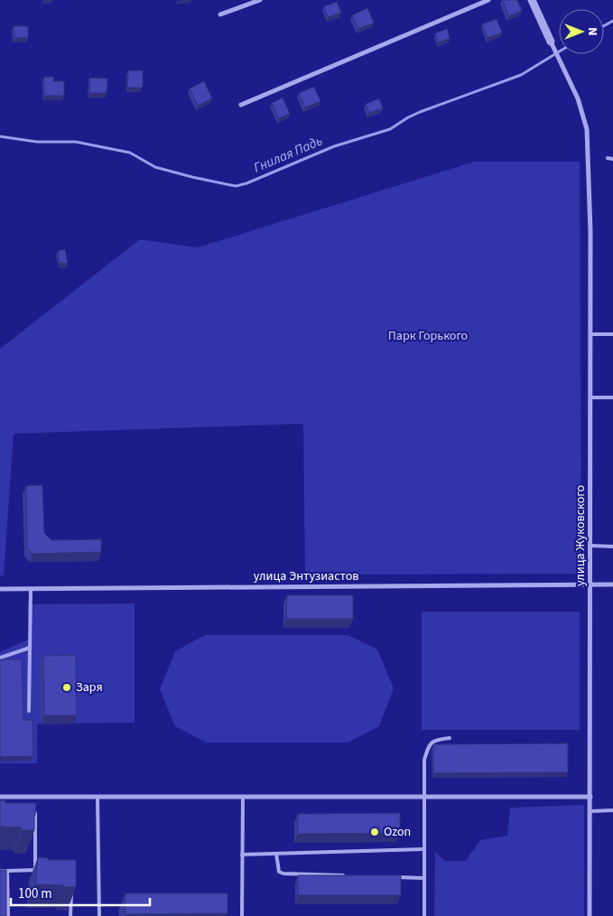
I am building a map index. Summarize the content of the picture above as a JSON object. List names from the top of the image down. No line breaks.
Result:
{"streets":{"street":["улица Жуковского","улица Энтузиастов"]},"crossings":[["улица Жуковского","улица Энтузиастов"]],"water":["Гнилая Падь"],"parks":["Парк Горького"],"places":["Заря","Ozon"],"scale_bar":"100 m","north":"right"}
